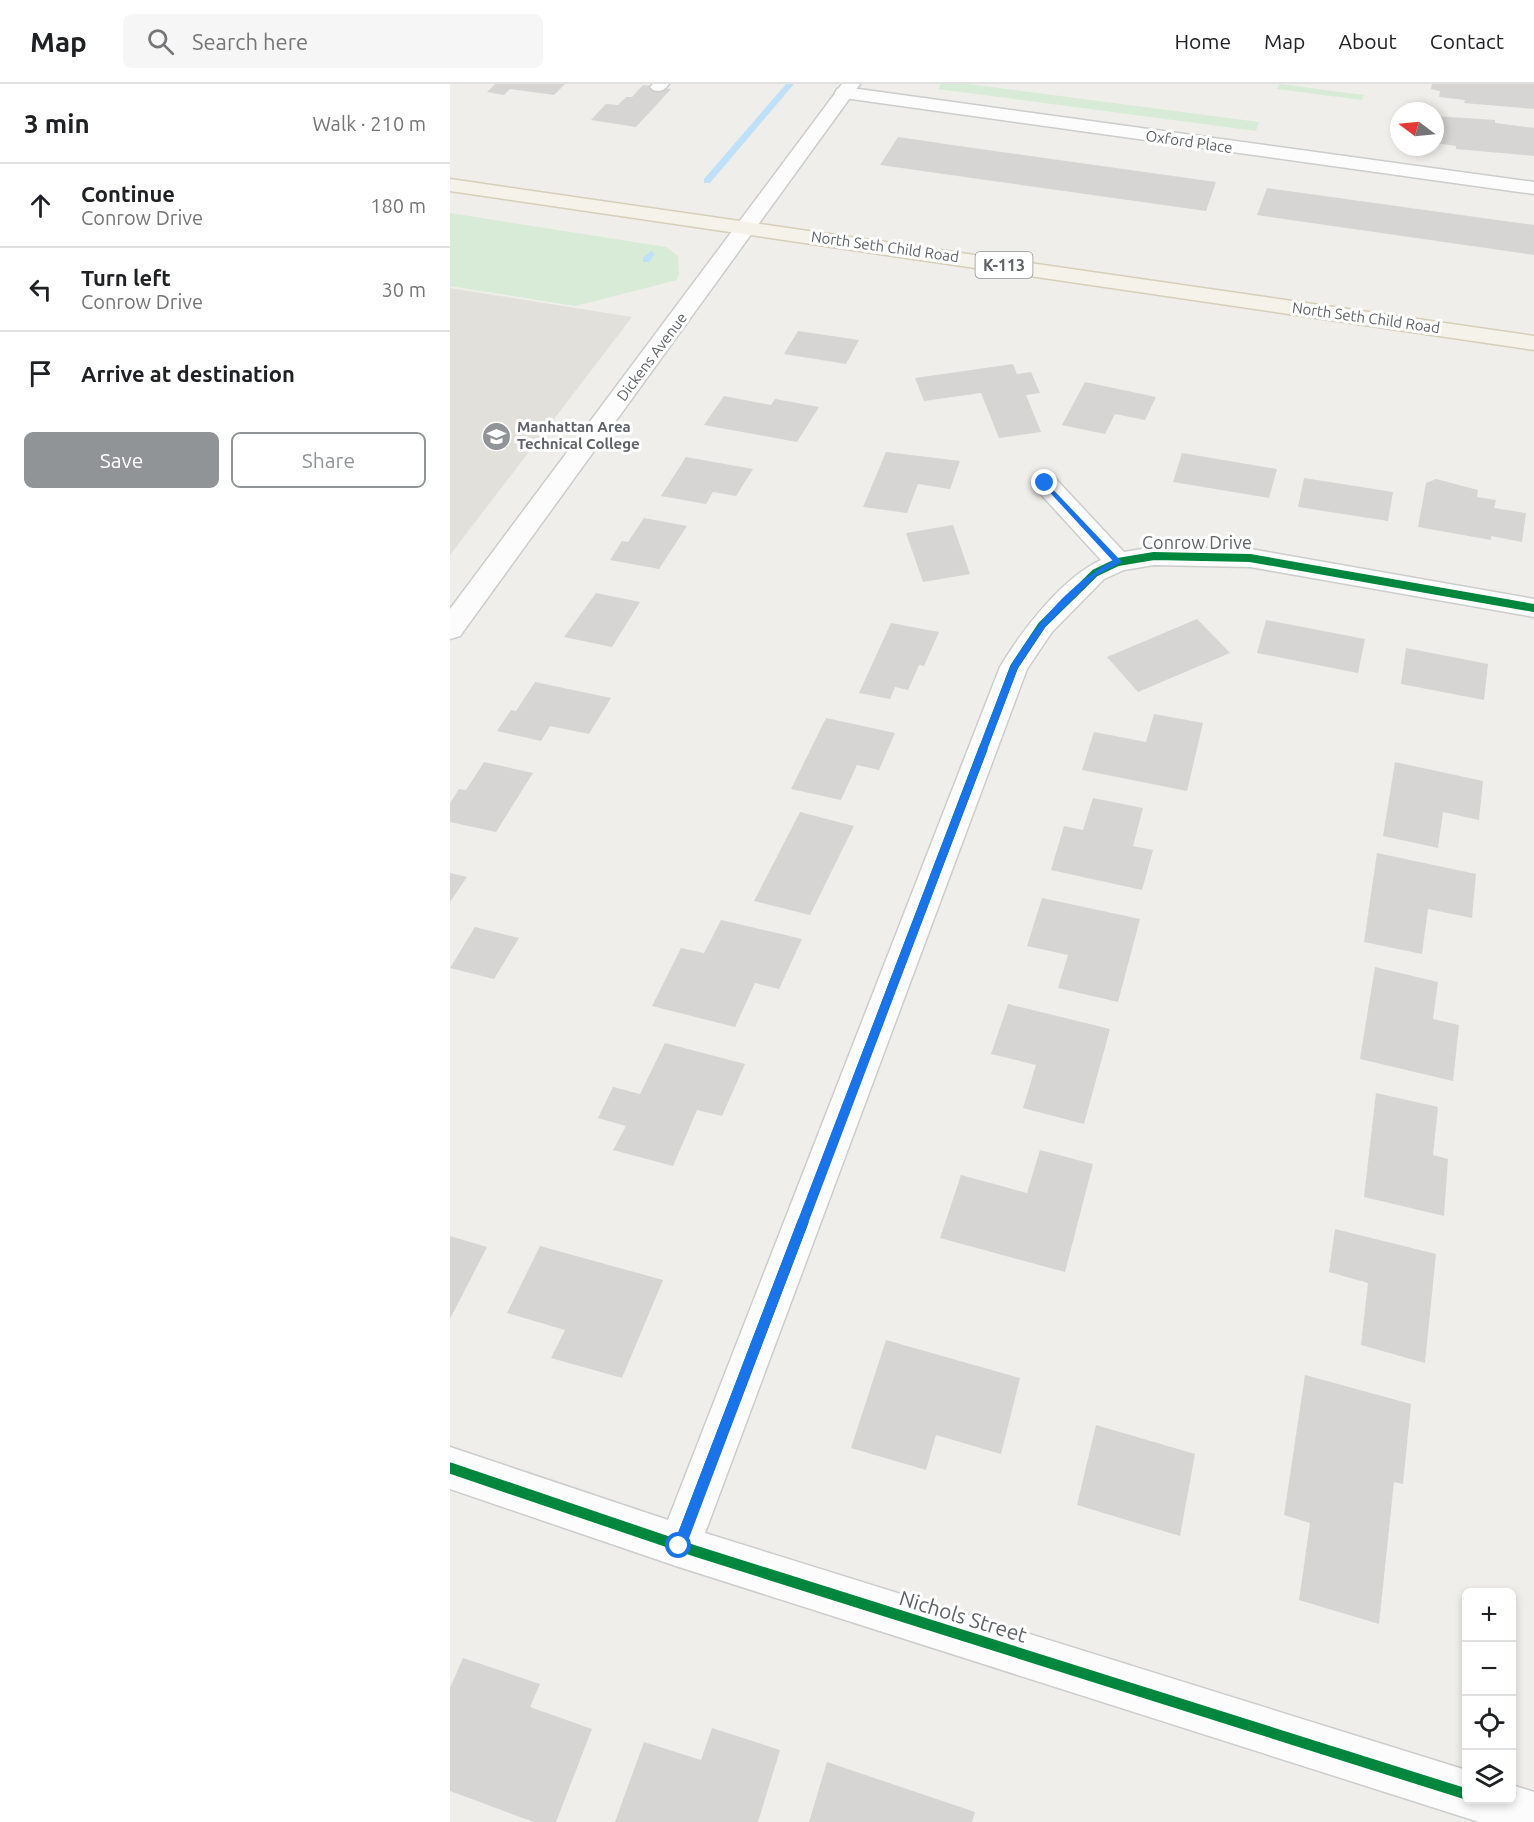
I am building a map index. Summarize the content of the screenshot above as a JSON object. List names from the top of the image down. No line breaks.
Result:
{"streets":{"main road":["North Seth Child Road","K-113"],"street":["Oxford Place","Dickens Avenue","Conrow Drive","Nichols Street"]},"crossings":[["Oxford Place","Dickens Avenue"],["North Seth Child Road","Dickens Avenue"],["Conrow Drive","Nichols Street"]],"places":{"school or university":["Manhattan Area Technical College"]},"north":"left","page":{"header":"Map","search":"Search here","nav":["Home","Map","About","Contact"],"heading":["3 min","Walk · 210 m"],"list":[["Continue","Conrow Drive","180 m"],["Turn left","Conrow Drive","30 m"],"Arrive at destination"],"buttons":["Save","Share"],"map_buttons":["+","−"]}}
